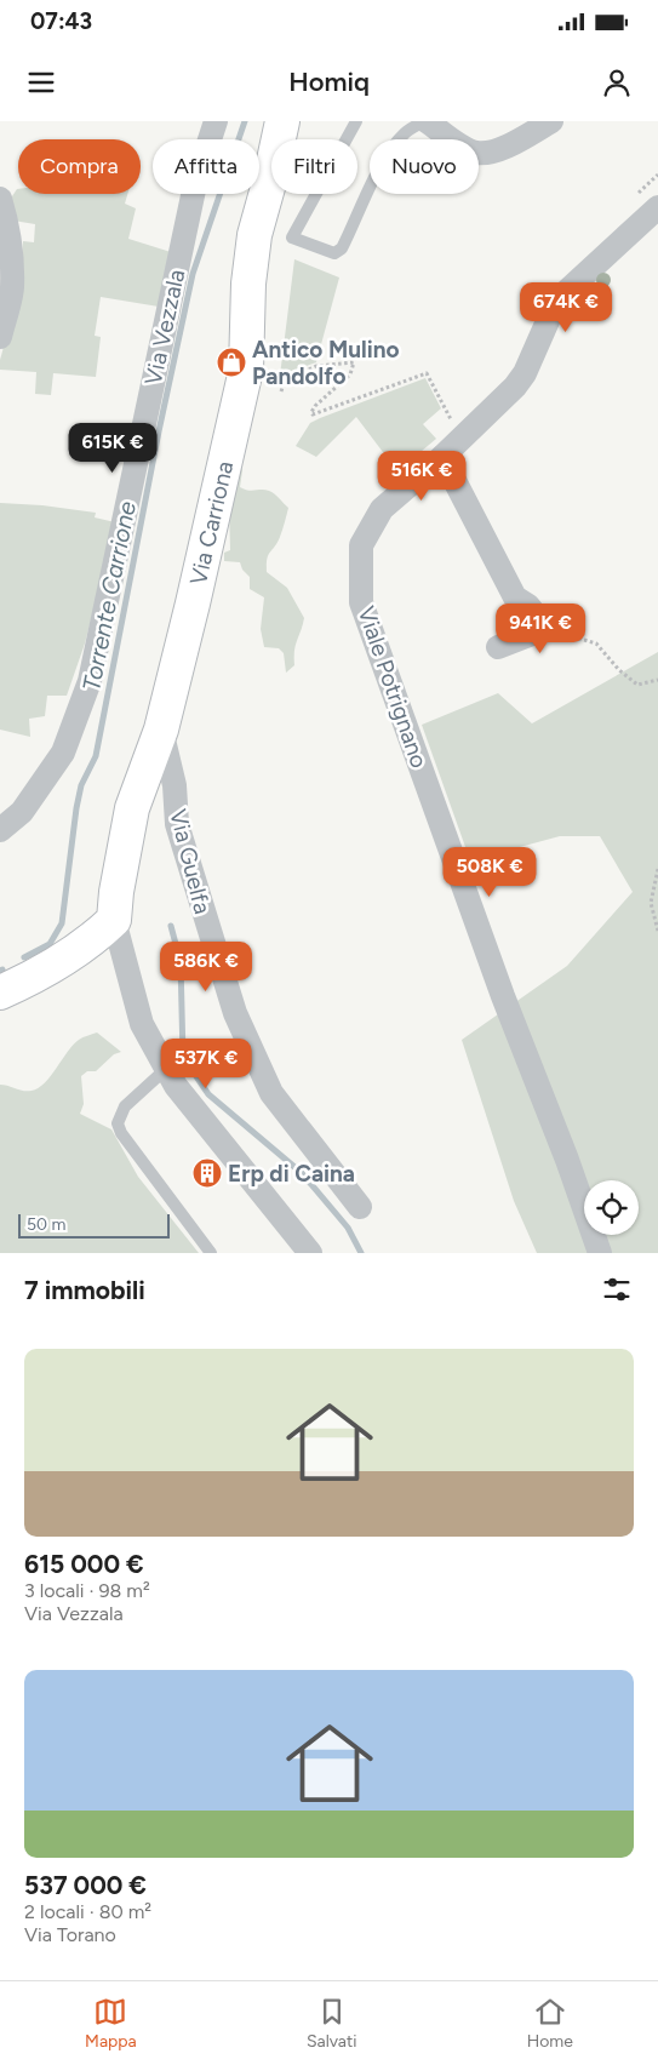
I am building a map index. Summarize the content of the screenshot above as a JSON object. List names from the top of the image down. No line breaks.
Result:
{"streets":{"main road":["Via Carriona"],"street":["Via Vezzala","Viale Potrignano","Via Guelfa"]},"crossings":[["Via Carriona","Via Guelfa"]],"water":["Torrente Carrione"],"places":{"shop":["Antico Mulino Pandolfo"],"building":["Erp di Caina"]},"scale_bar":"50 m","page":{"status":"07:43","header":"Homiq","chip":["Compra","Affitta","Filtri","Nuovo"],"price":["674K €","615K €","516K €","941K €","508K €","586K €","537K €"],"scale":"50 m","heading":"7 immobili","list":[{"name":"615 000 €","note":"3 locali · 98 m² · Via Vezzala"},{"name":"537 000 €","note":"2 locali · 80 m² · Via Torano"}],"tabs":["Mappa","Salvati","Home"]}}
